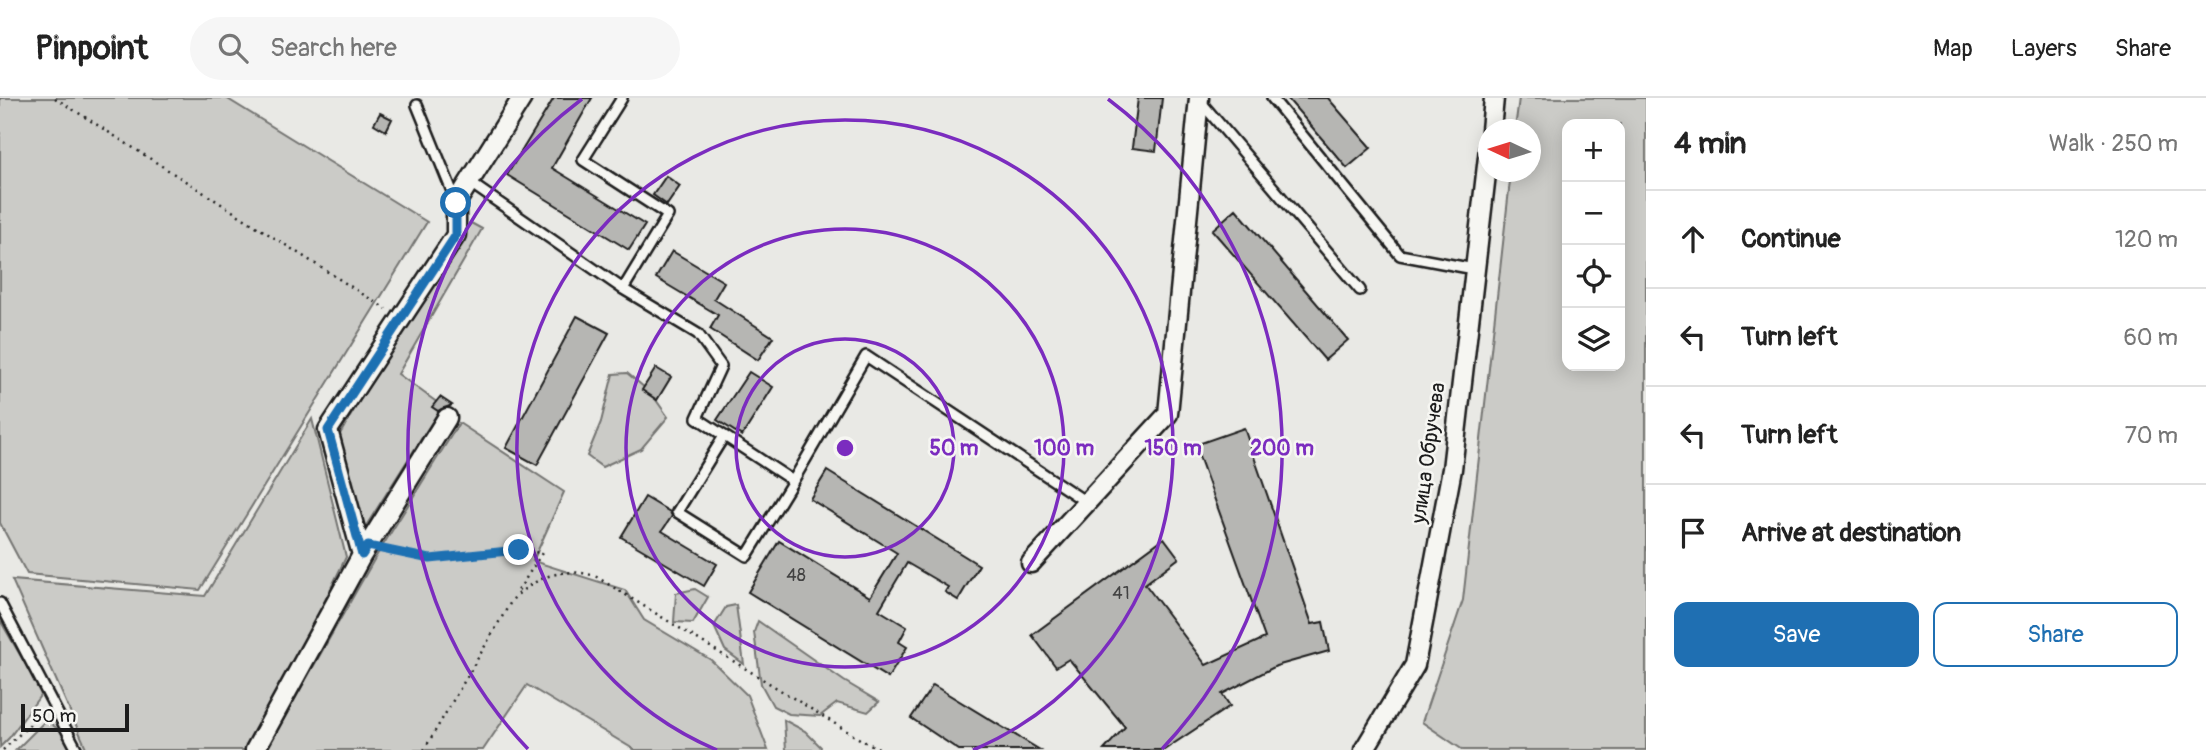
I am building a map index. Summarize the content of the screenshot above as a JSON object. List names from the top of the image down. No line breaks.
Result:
{"streets":{"street":["улица Обручева"]},"house_numbers":["48","41"],"scale_bar":"50 m","north":"left","page":{"header":"Pinpoint","search":"Search here","nav":["Map","Layers","Share"],"heading":["4 min","Walk · 250 m"],"map_buttons":["+","−"],"list":[["Continue","120 m"],["Turn left","60 m"],["Turn left","70 m"],"Arrive at destination"],"buttons":["Save","Share"],"scale":"50 m"},"rings":["50 m","100 m","150 m","200 m"]}
